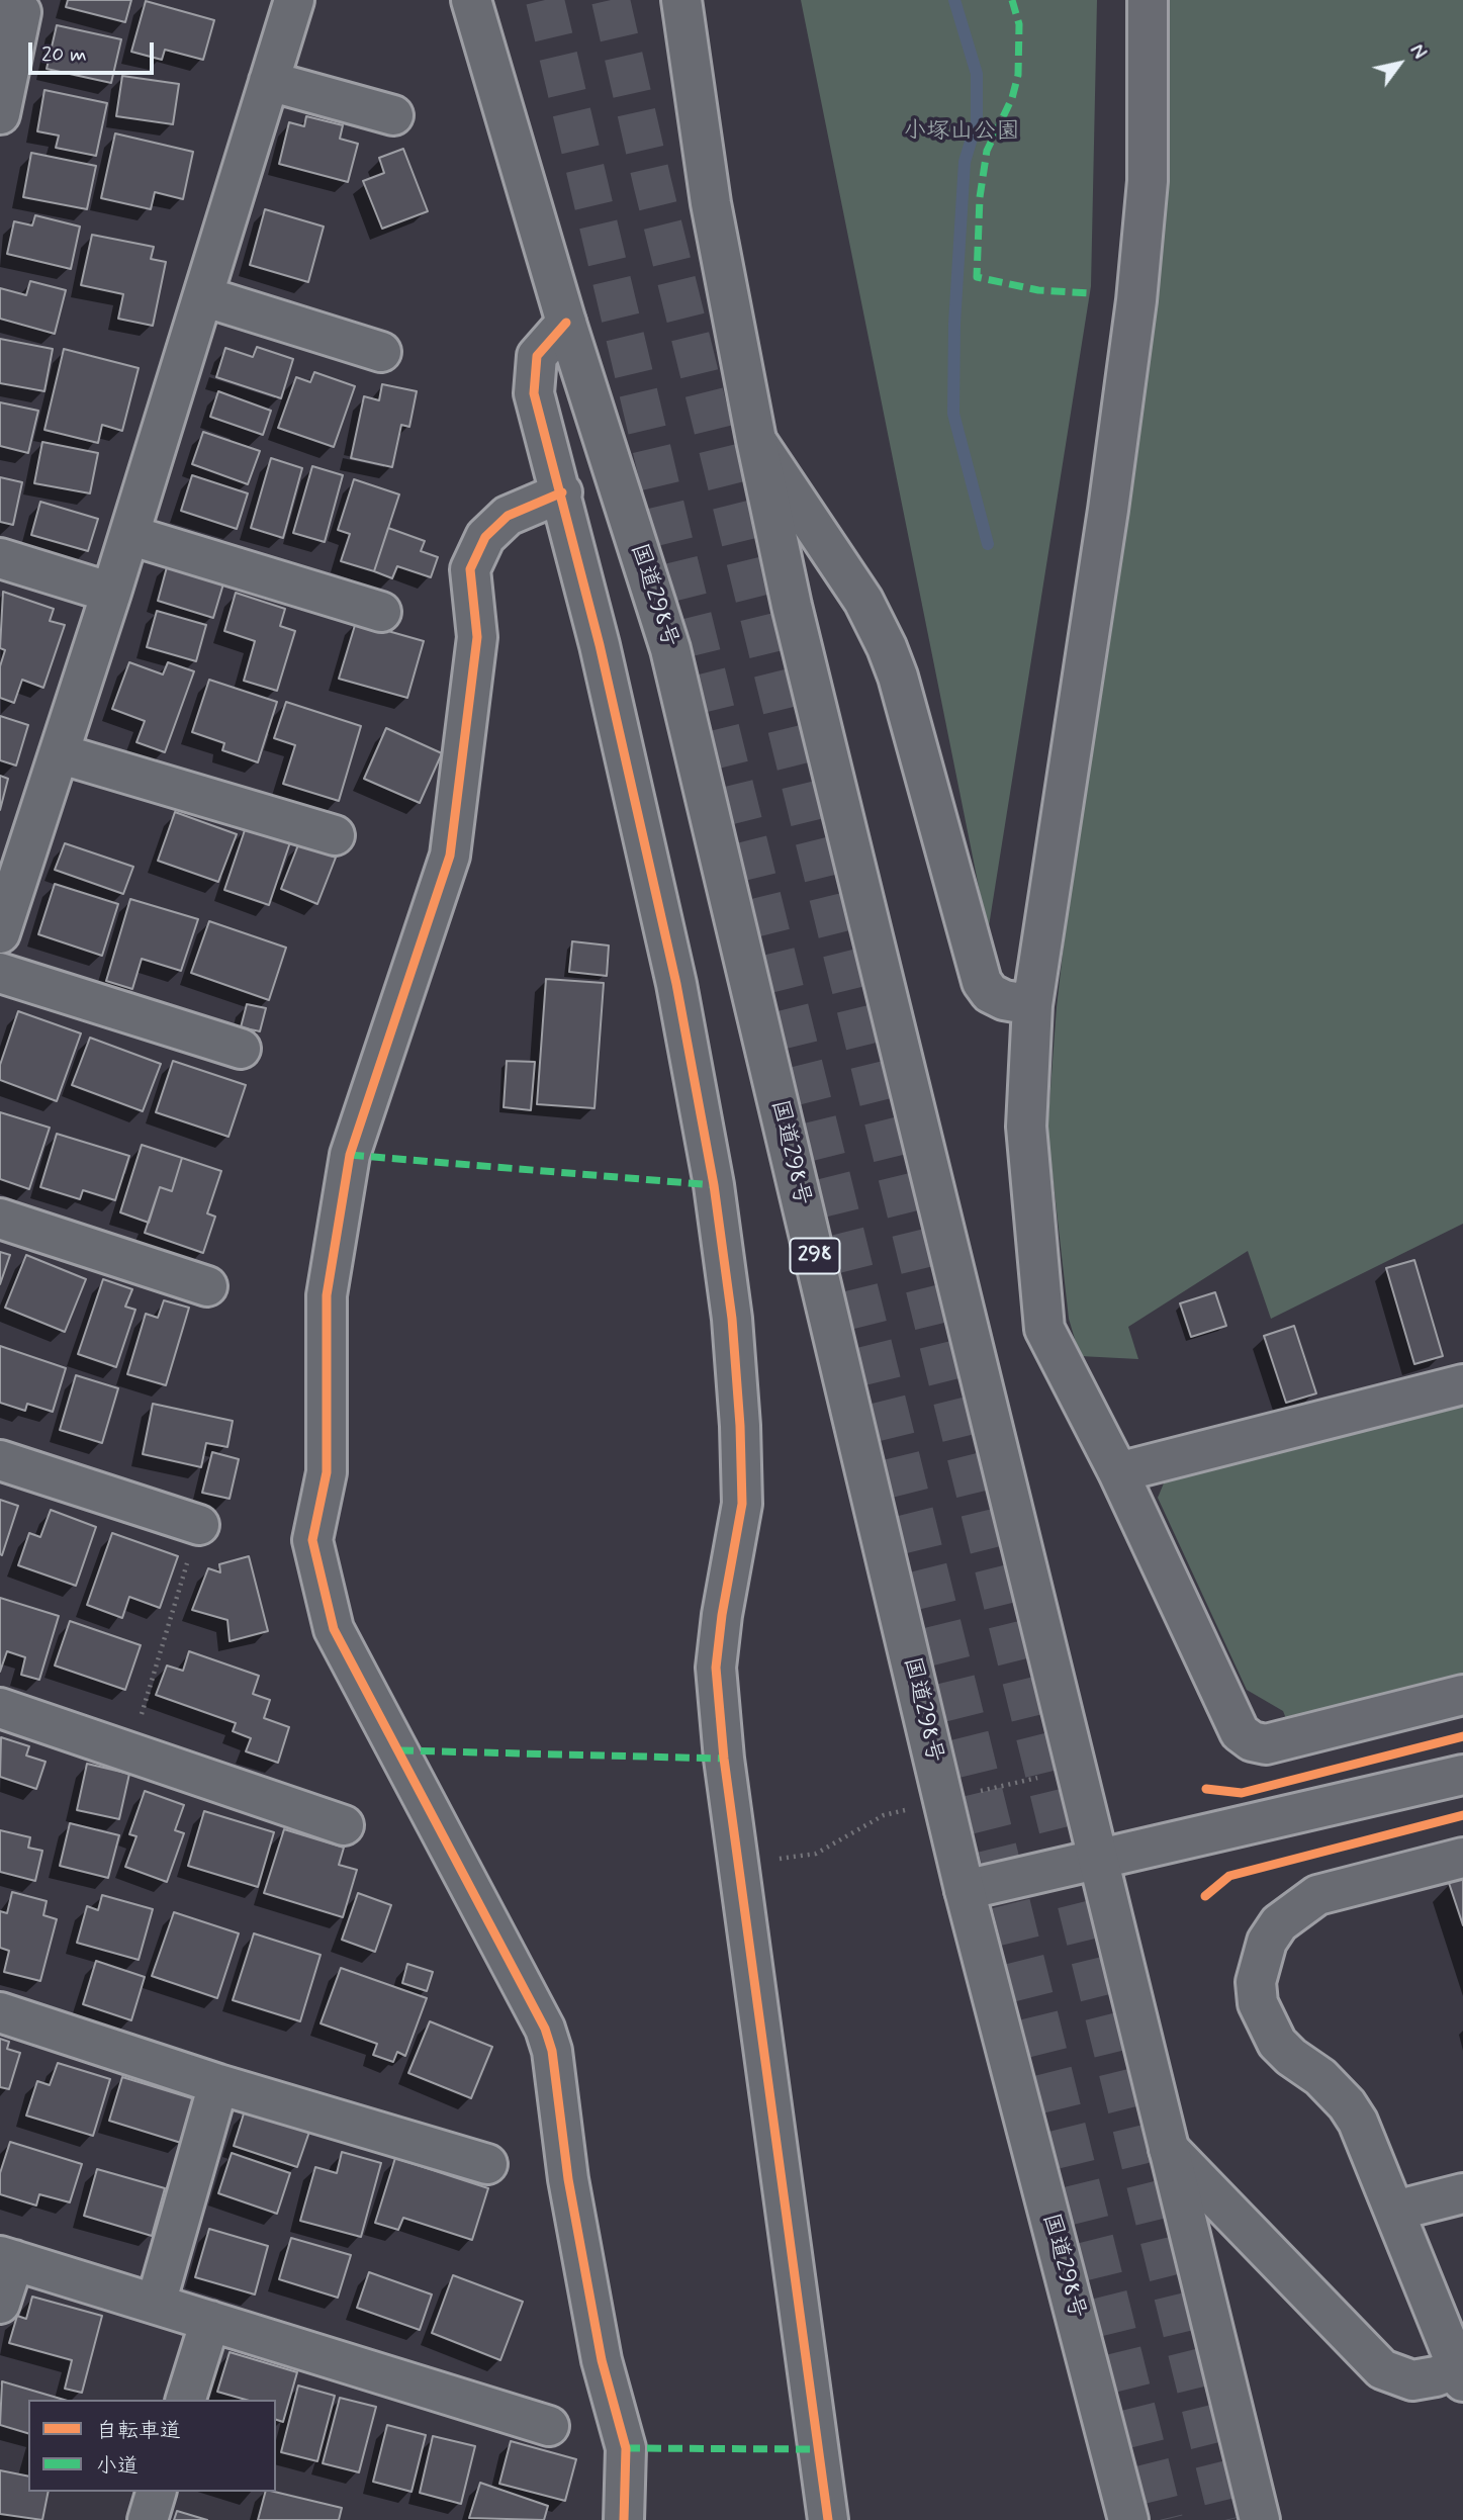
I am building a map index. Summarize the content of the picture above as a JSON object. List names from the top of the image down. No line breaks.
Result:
{"streets":{"main road":["国道298号","298"]},"parks":["小塚山公園"],"legend":["自転車道","小道"],"scale_bar":"20 m","north":"top right"}
